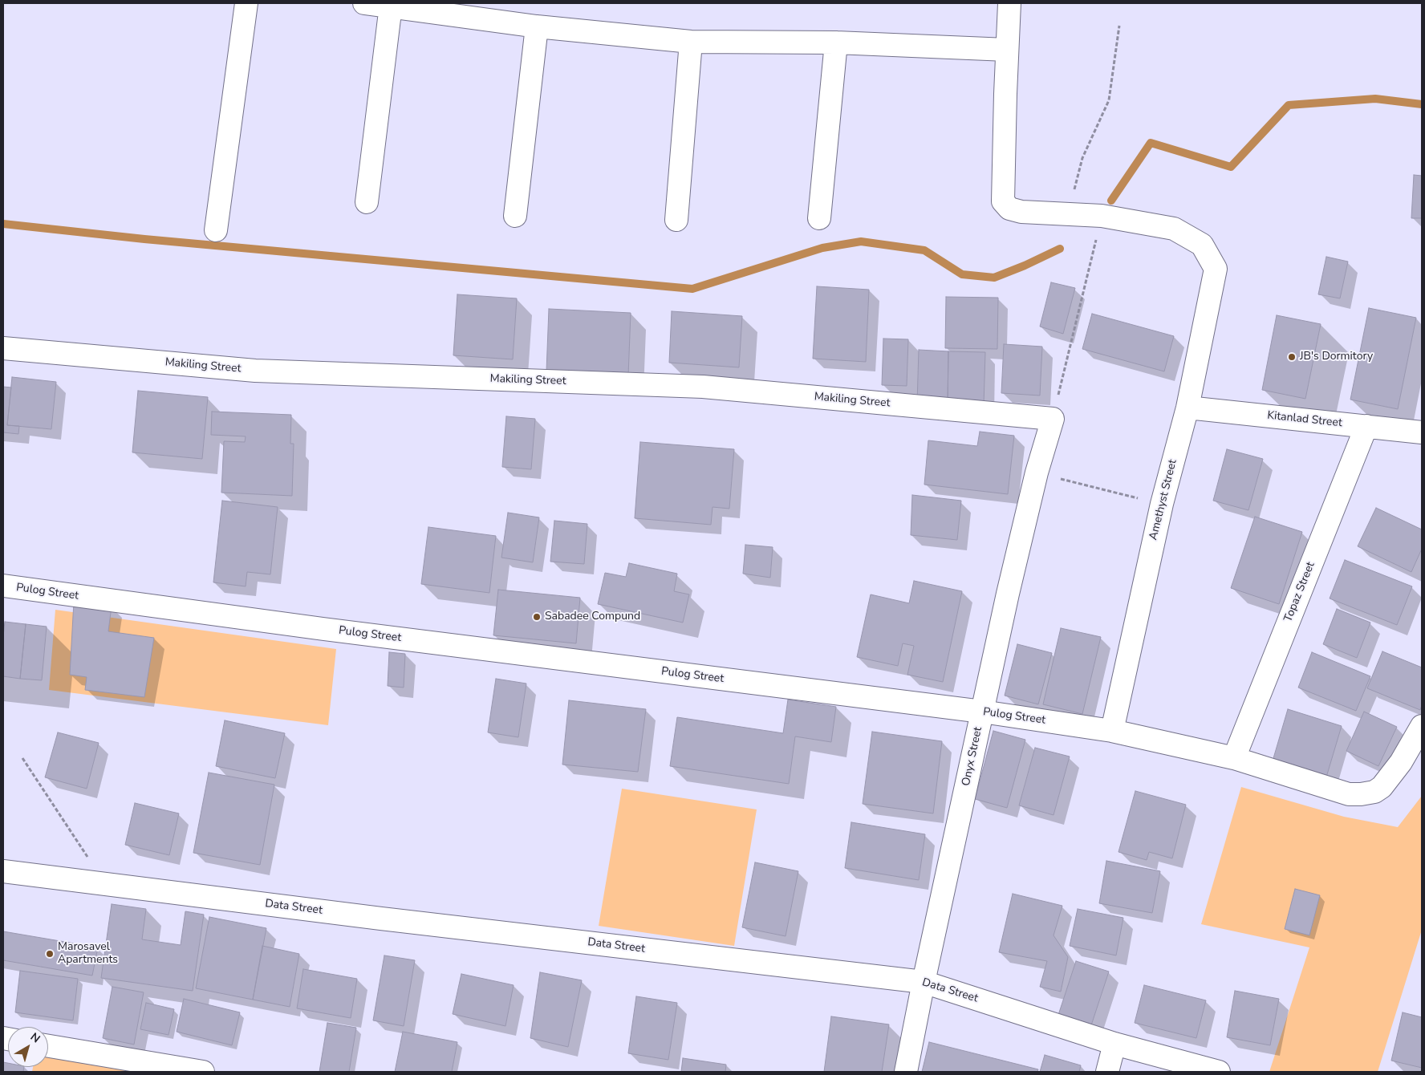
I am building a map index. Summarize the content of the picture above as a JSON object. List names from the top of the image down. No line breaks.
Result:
{"streets":{"street":["Makiling Street","Kitanlad Street","Amethyst Street","Pulog Street","Topaz Street","Onyx Street","Data Street"]},"crossings":[["Makiling Street","Onyx Street"],["Kitanlad Street","Amethyst Street"],["Kitanlad Street","Topaz Street"],["Amethyst Street","Pulog Street"],["Pulog Street","Topaz Street"],["Pulog Street","Onyx Street"],["Onyx Street","Data Street"]],"places":["JB's Dormitory","Sabadee Compund","Marosavel Apartments"],"north":"top right"}
